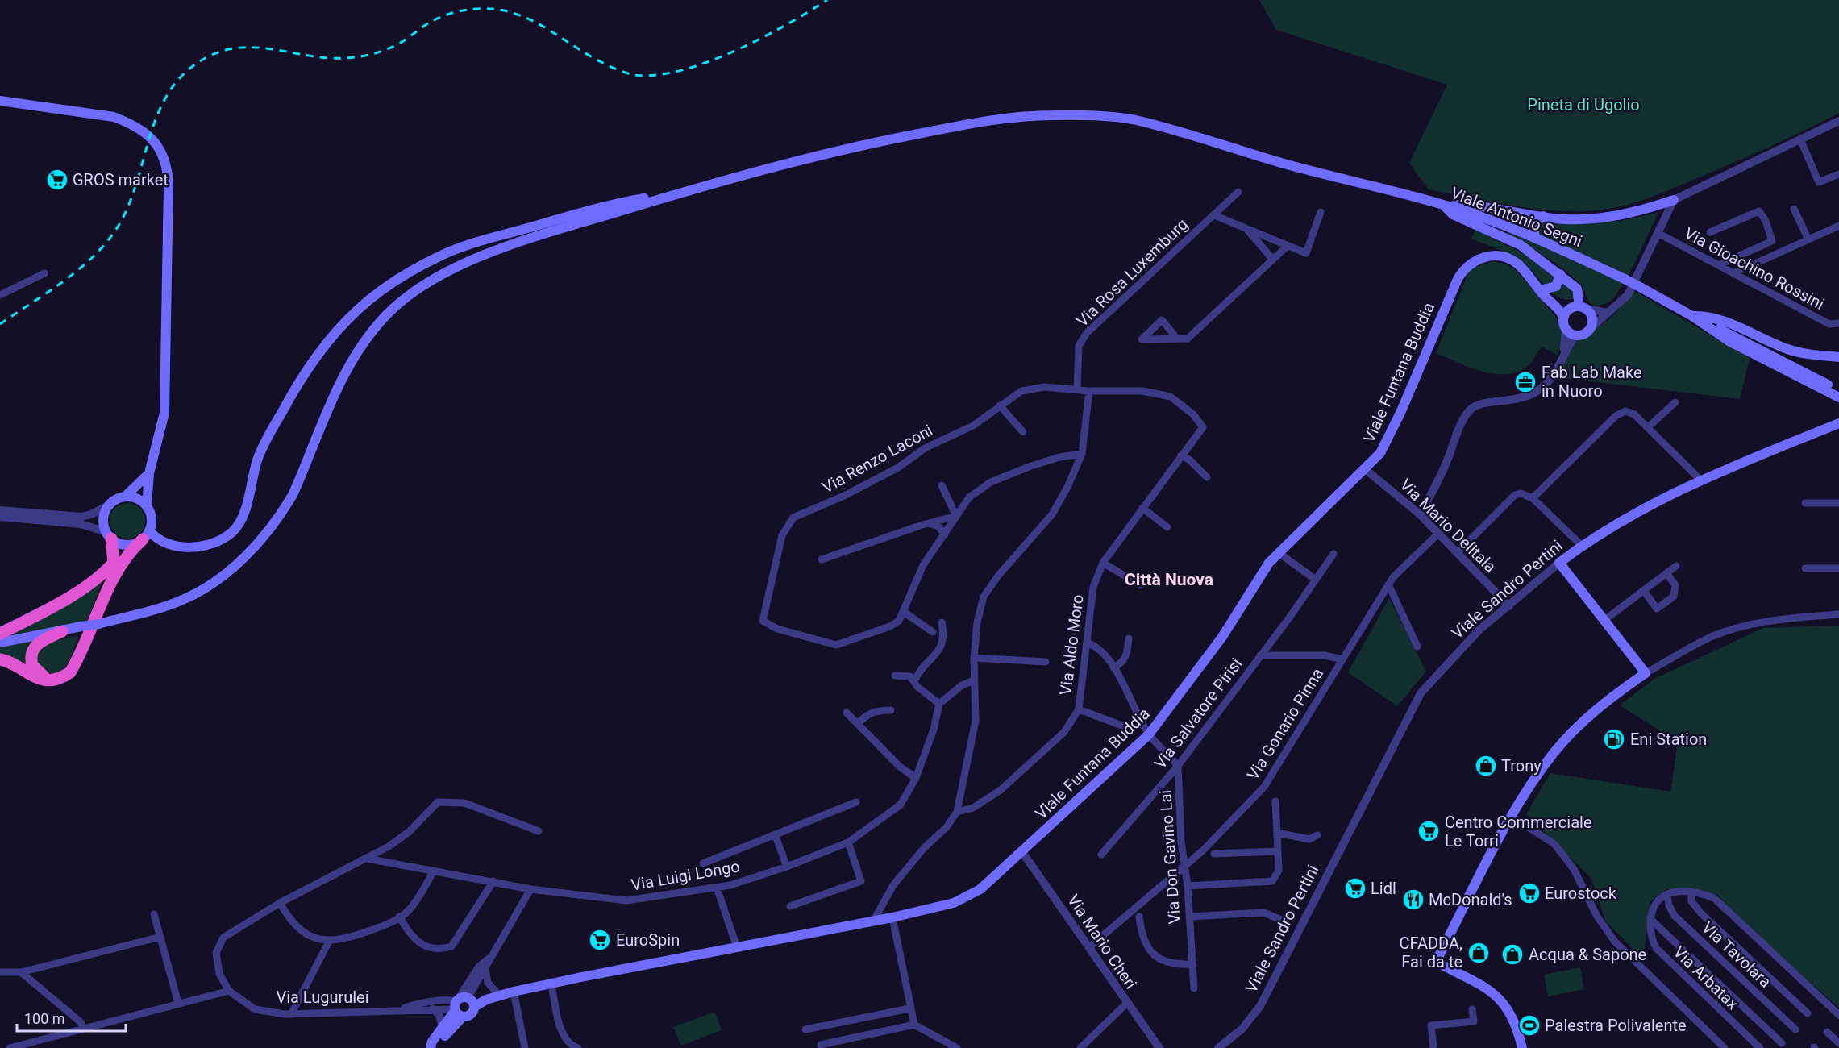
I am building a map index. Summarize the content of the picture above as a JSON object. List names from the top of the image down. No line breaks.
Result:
{"streets":{"main road":["Viale Antonio Segni","Viale Funtana Buddia","Viale Sandro Pertini"],"street":["Via Gioachino Rossini","Via Rosa Luxemburg","Via Renzo Laconi","Via Mario Delitala","Via Aldo Moro","Via Salvatore Pirisi","Via Gonario Pinna","Via Don Gavino Lai","Via Luigi Longo","Via Mario Cheri","Via Tavolara","Via Arbatax","Via Lugurulei"]},"crossings":[["Viale Funtana Buddia","Via Mario Delitala"],["Viale Funtana Buddia","Via Mario Cheri"],["Viale Funtana Buddia","Via Lugurulei"],["Via Mario Delitala","Viale Sandro Pertini"],["Via Mario Delitala","Via Gonario Pinna"],["Via Salvatore Pirisi","Via Don Gavino Lai"],["Via Gonario Pinna","Via Don Gavino Lai"],["Via Gonario Pinna","Via Mario Cheri"],["Via Luigi Longo","Via Lugurulei"]],"districts":["Città Nuova"],"parks":["Pineta di Ugolio"],"places":{"supermarket":["GROS market","Centro Commerciale Le Torri","Lidl","Eurostock","EuroSpin"],"office":["Fab Lab Make in Nuoro"],"fuel station":["Eni Station"],"shop":["Trony","CFADDA, Fai da te","Acqua & Sapone"],"restaurant":["McDonald's"],"sports":["Palestra Polivalente"]},"scale_bar":"100 m"}
